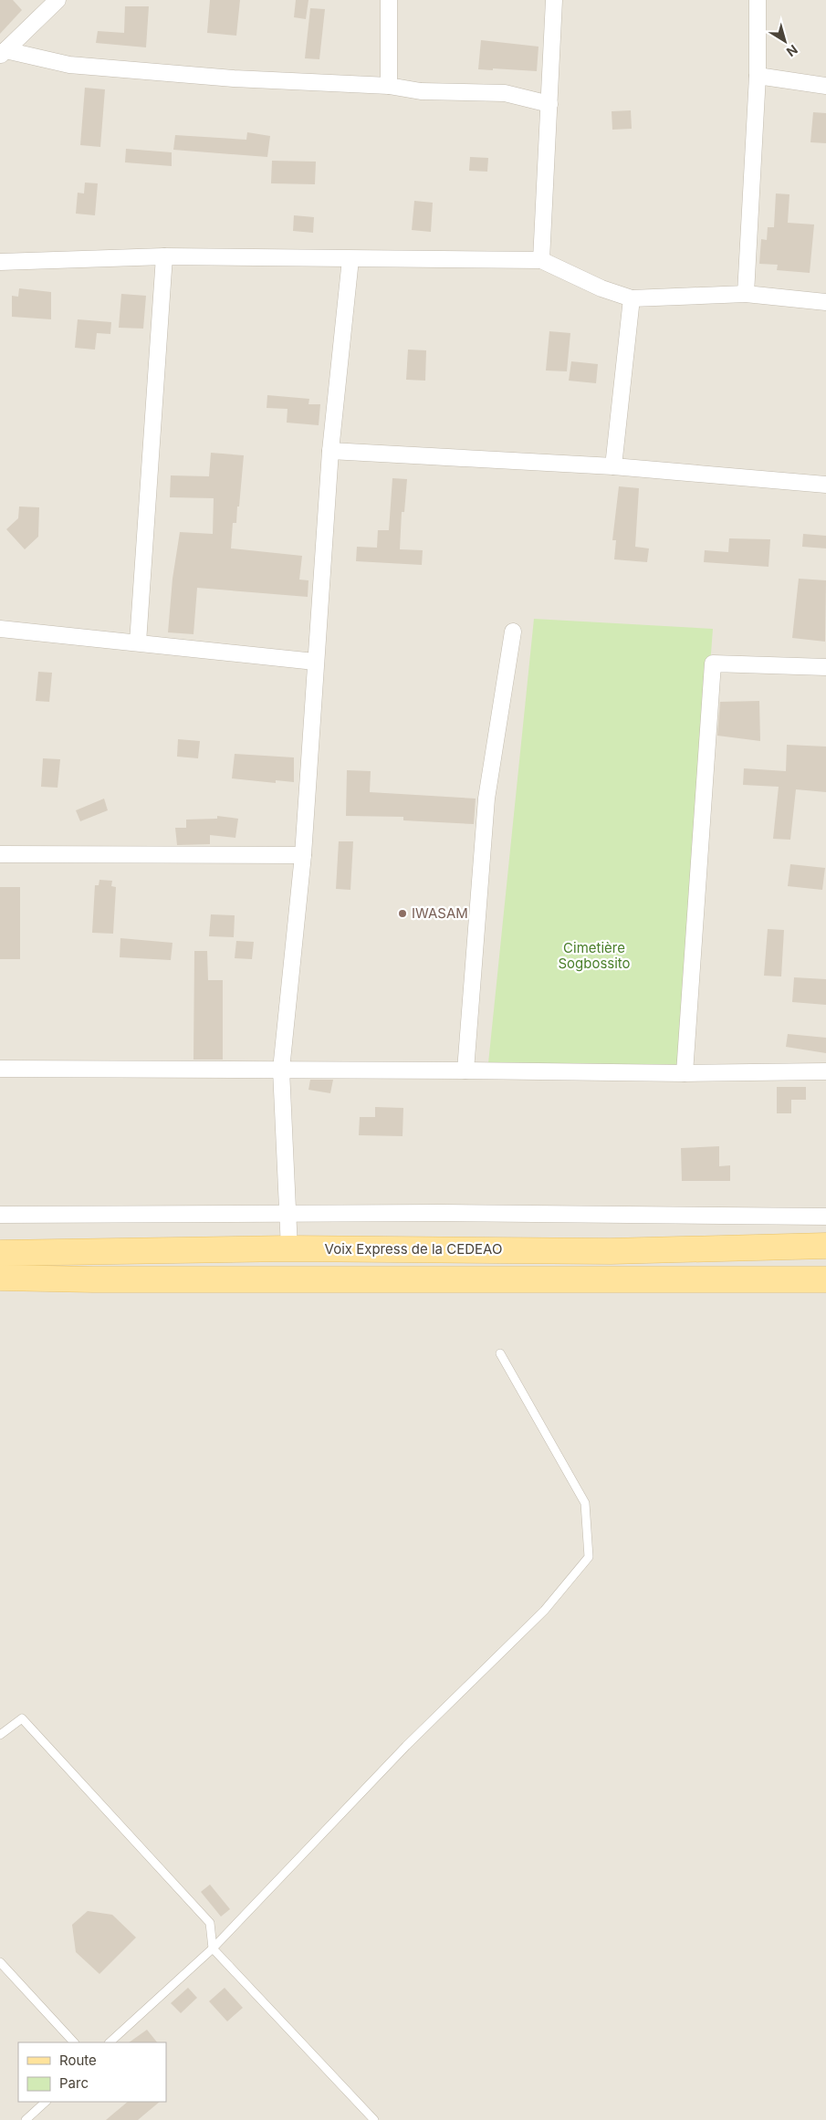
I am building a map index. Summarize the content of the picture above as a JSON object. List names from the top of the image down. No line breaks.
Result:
{"streets":{"main road":["Voix Express de la CEDEAO"]},"parks":["Cimetière Sogbossito"],"places":["IWASAM"],"legend":["Route","Parc"],"north":"bottom right"}
